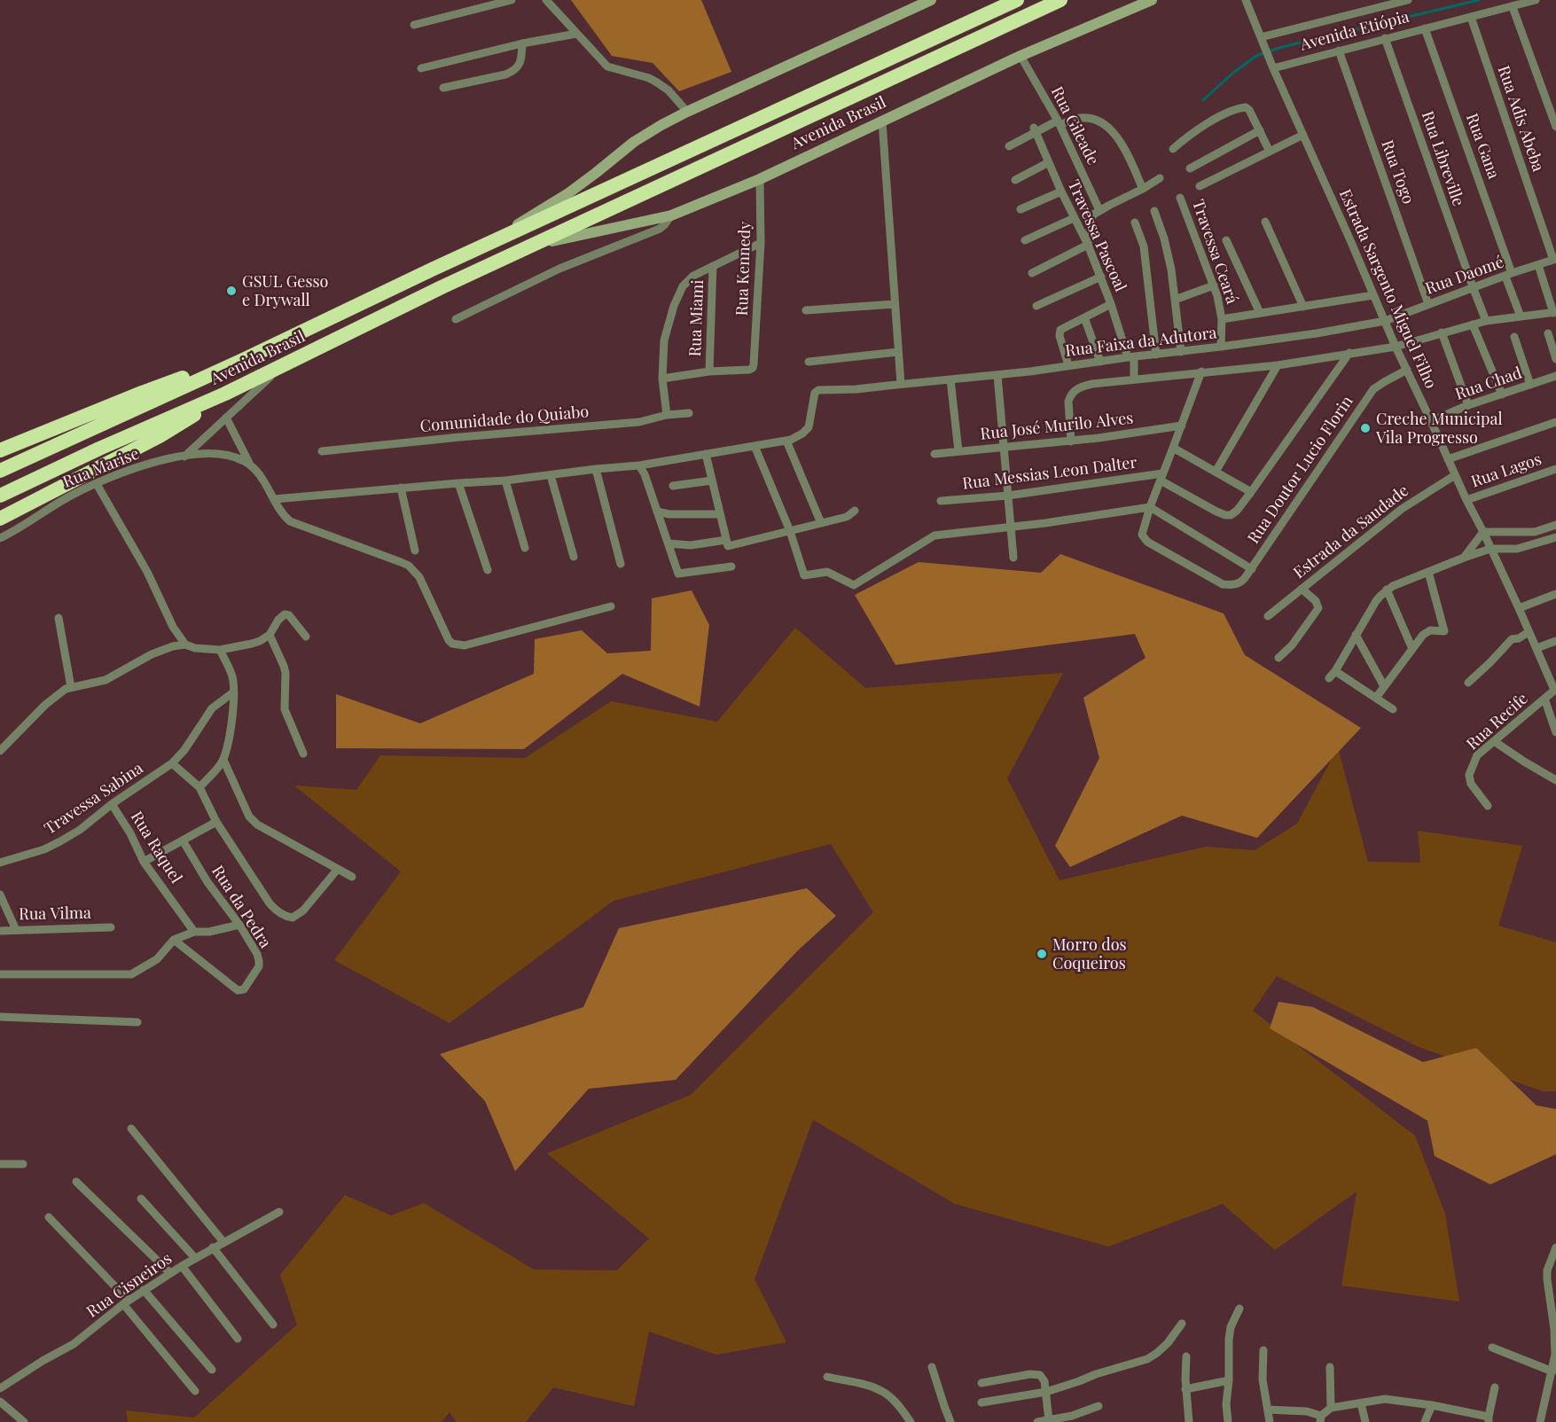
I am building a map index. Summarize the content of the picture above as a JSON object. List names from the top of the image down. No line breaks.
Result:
{"streets":{"highway":["Avenida Brasil"],"street":["Avenida Etiópia","Rua Adis Abeba","Rua Gileade","Rua Gana","Rua Libreville","Rua Togo","Travessa Pascoal","Travessa Ceará","Rua Kennedy","Rua Daomé","Estrada Sargento Miguel Filho","Rua Miami","Rua Faixa da Adutora","Rua Chad","Comunidade do Quiabo","Rua José Murilo Alves","Rua Marise","Rua Doutor Lucio Florin","Rua Lagos","Rua Messias Leon Dalter","Estrada da Saudade","Rua Recife","Travessa Sabina","Rua Raquel","Rua da Pedra","Rua Vilma","Rua Cisneiros"]},"crossings":[["Avenida Etiópia","Rua Adis Abeba"],["Avenida Etiópia","Rua Gana"],["Avenida Etiópia","Rua Libreville"],["Avenida Etiópia","Rua Togo"],["Avenida Etiópia","Estrada Sargento Miguel Filho"],["Rua Adis Abeba","Rua Daomé"],["Avenida Brasil","Rua Gileade"],["Avenida Brasil","Rua Kennedy"],["Rua Gana","Rua Daomé"],["Rua Libreville","Rua Daomé"],["Rua Togo","Rua Daomé"],["Travessa Pascoal","Rua Faixa da Adutora"],["Travessa Ceará","Rua Faixa da Adutora"],["Rua Kennedy","Rua Miami"],["Rua Daomé","Estrada Sargento Miguel Filho"],["Rua Daomé","Rua Faixa da Adutora"],["Estrada Sargento Miguel Filho","Rua Faixa da Adutora"],["Estrada Sargento Miguel Filho","Rua Chad"],["Estrada Sargento Miguel Filho","Rua Doutor Lucio Florin"],["Estrada Sargento Miguel Filho","Rua Lagos"],["Estrada Sargento Miguel Filho","Estrada da Saudade"],["Estrada Sargento Miguel Filho","Rua Recife"],["Travessa Sabina","Rua Raquel"]],"places":["GSUL Gesso e Drywall","Creche Municipal Vila Progresso","Morro dos Coqueiros"]}
